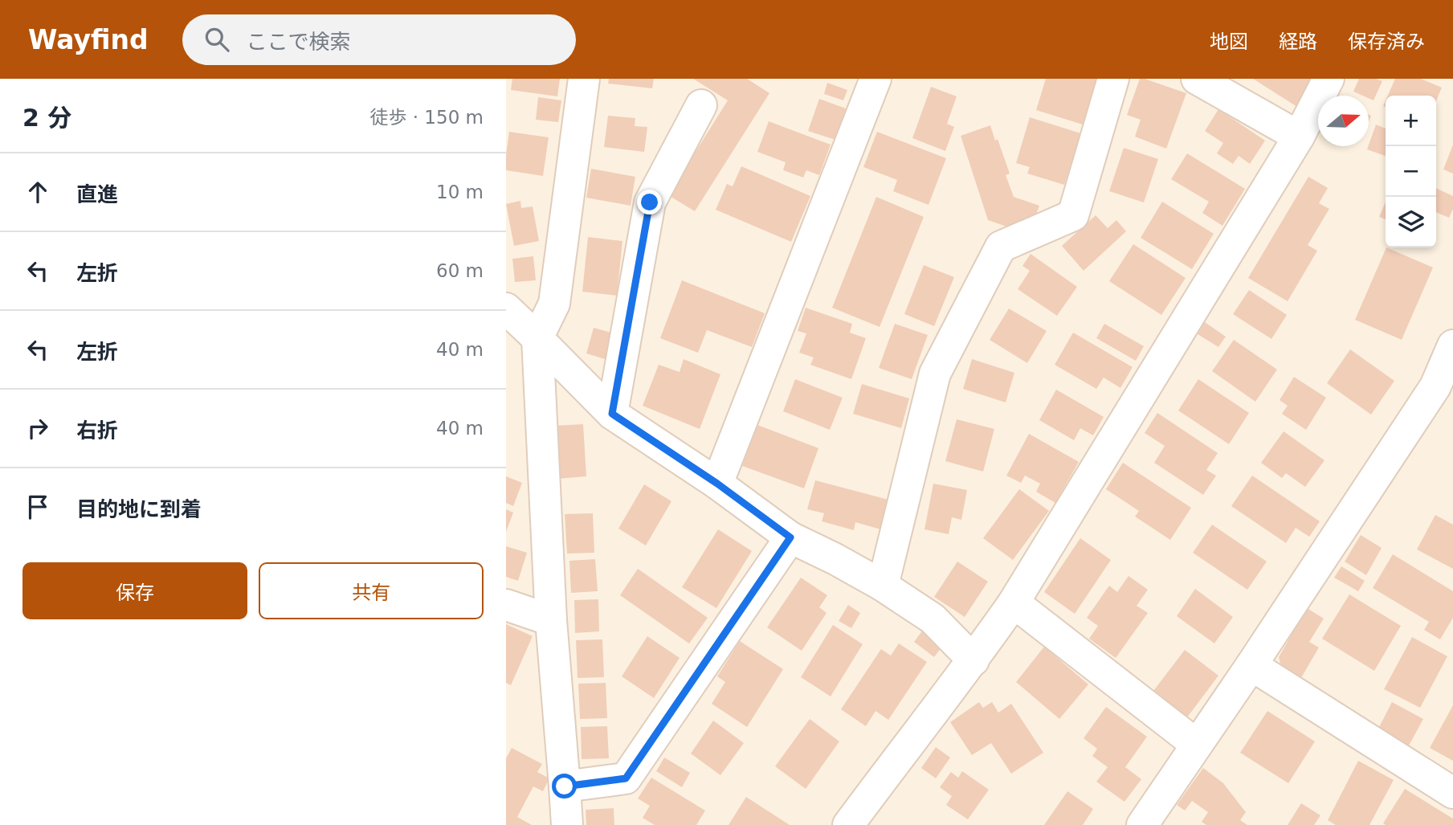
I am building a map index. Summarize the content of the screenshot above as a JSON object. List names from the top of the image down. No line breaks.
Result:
{"north":"right","page":{"header":"Wayfind","search":"ここで検索","nav":["地図","経路","保存済み"],"heading":["2 分","徒歩 · 150 m"],"map_buttons":["+","−"],"list":[["直進","10 m"],["左折","60 m"],["左折","40 m"],["右折","40 m"],"目的地に到着"],"buttons":["保存","共有"]}}
